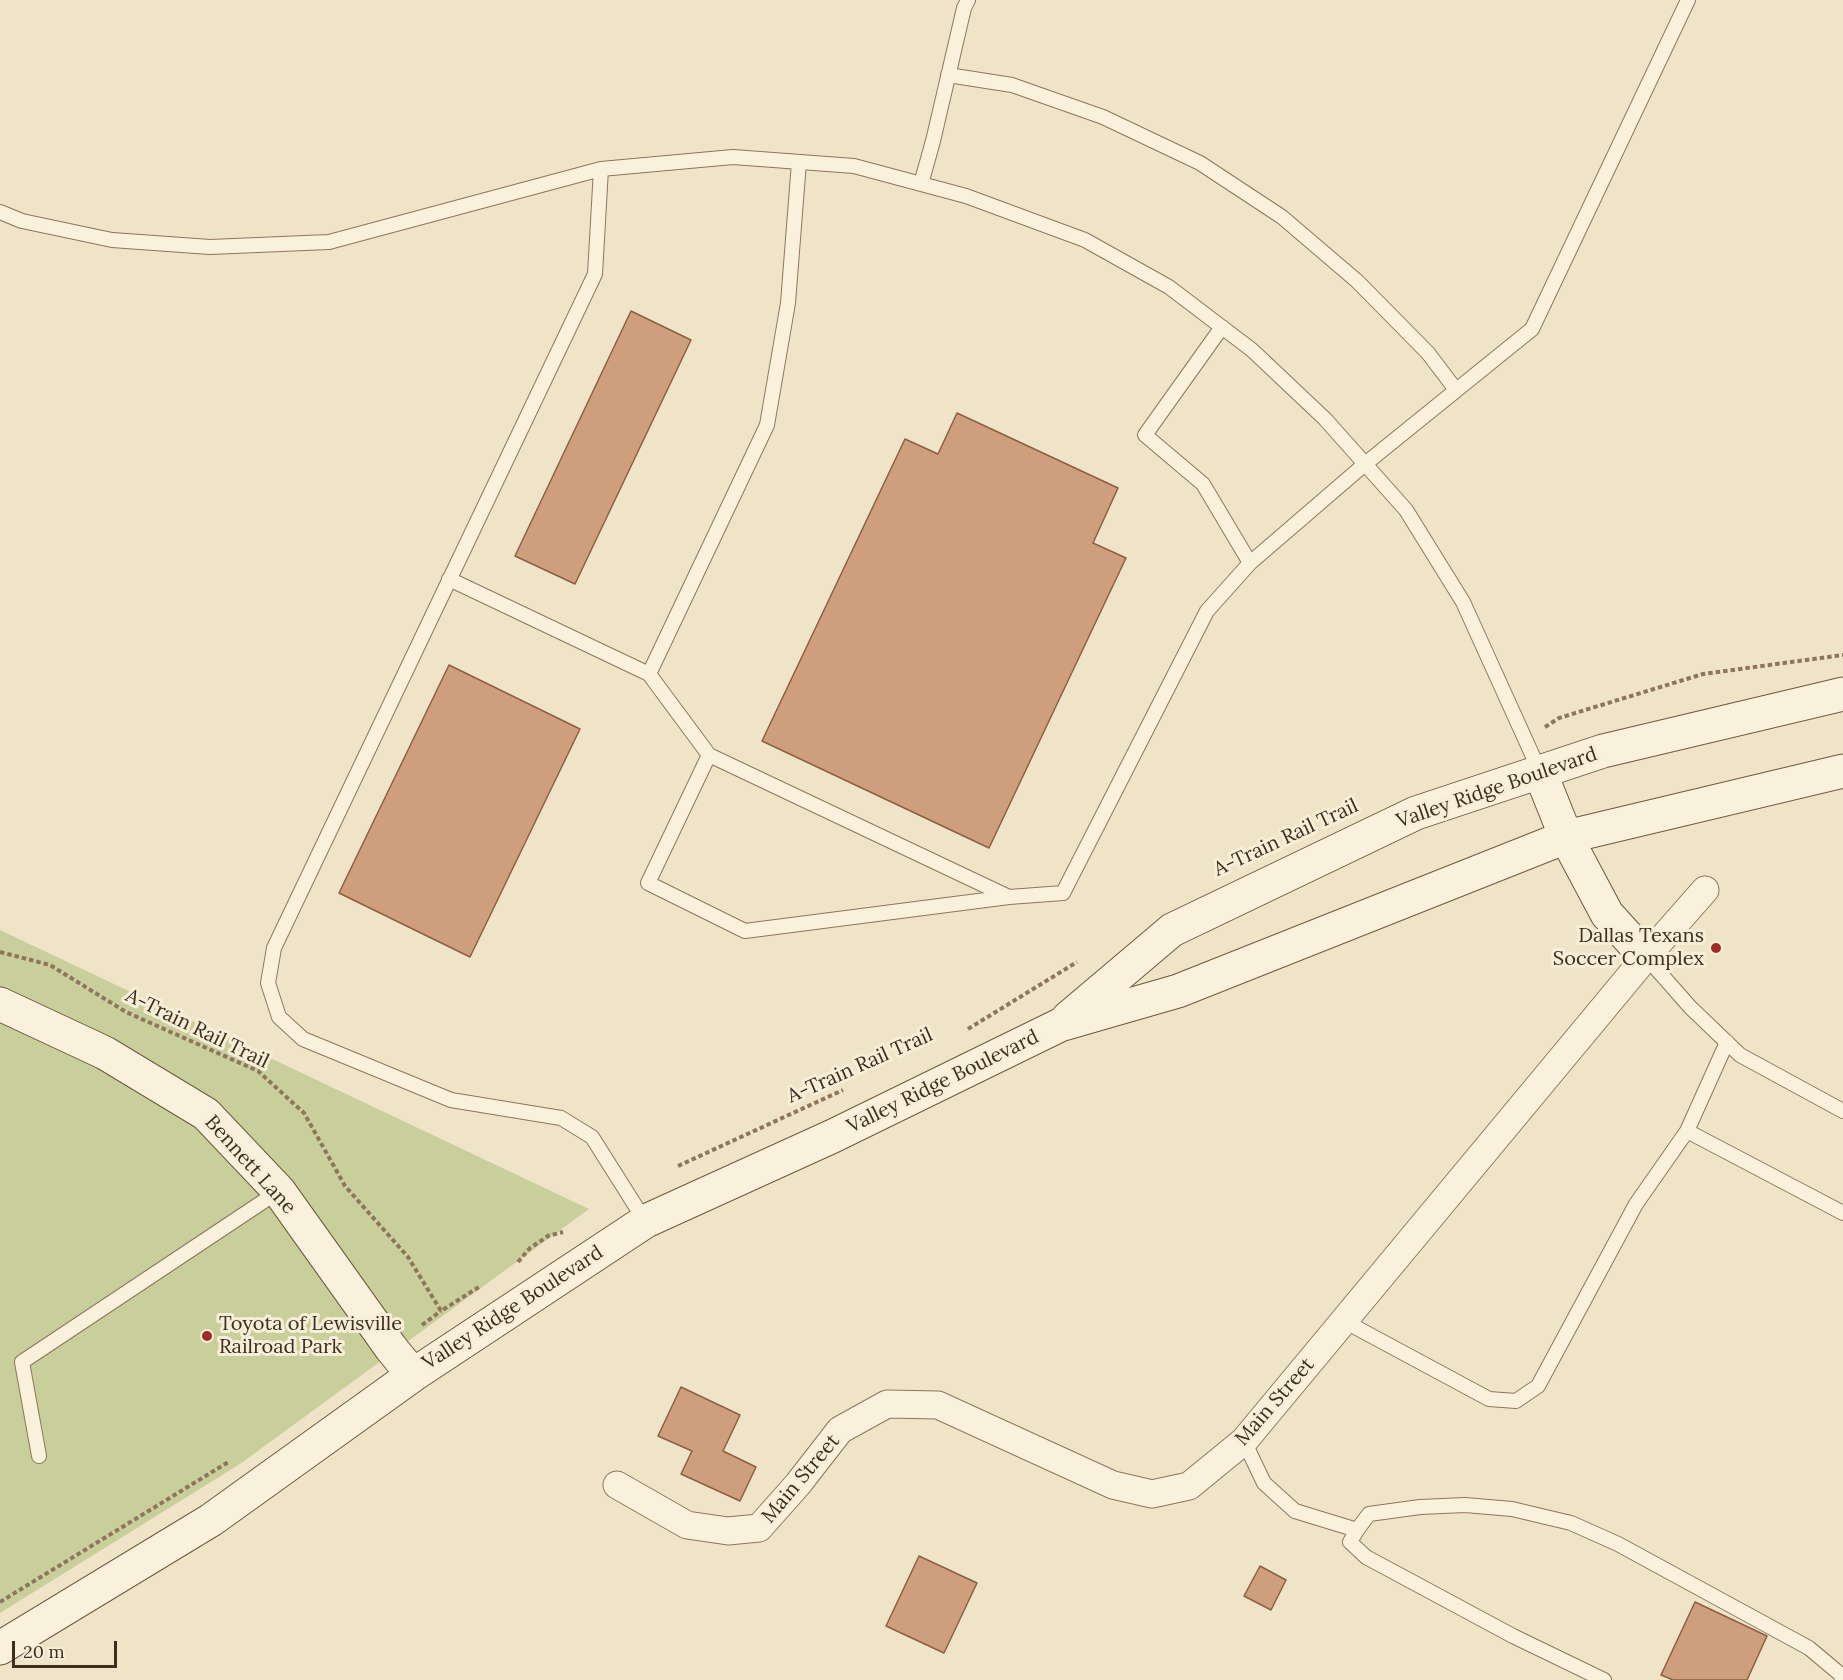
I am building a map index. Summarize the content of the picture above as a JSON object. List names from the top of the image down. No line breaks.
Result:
{"streets":{"street":["Valley Ridge Boulevard","Bennett Lane","Main Street"],"path":["A-Train Rail Trail"]},"crossings":[["Valley Ridge Boulevard","Bennett Lane"]],"places":["Dallas Texans Soccer Complex","Toyota of Lewisville Railroad Park"],"scale_bar":"20 m"}
